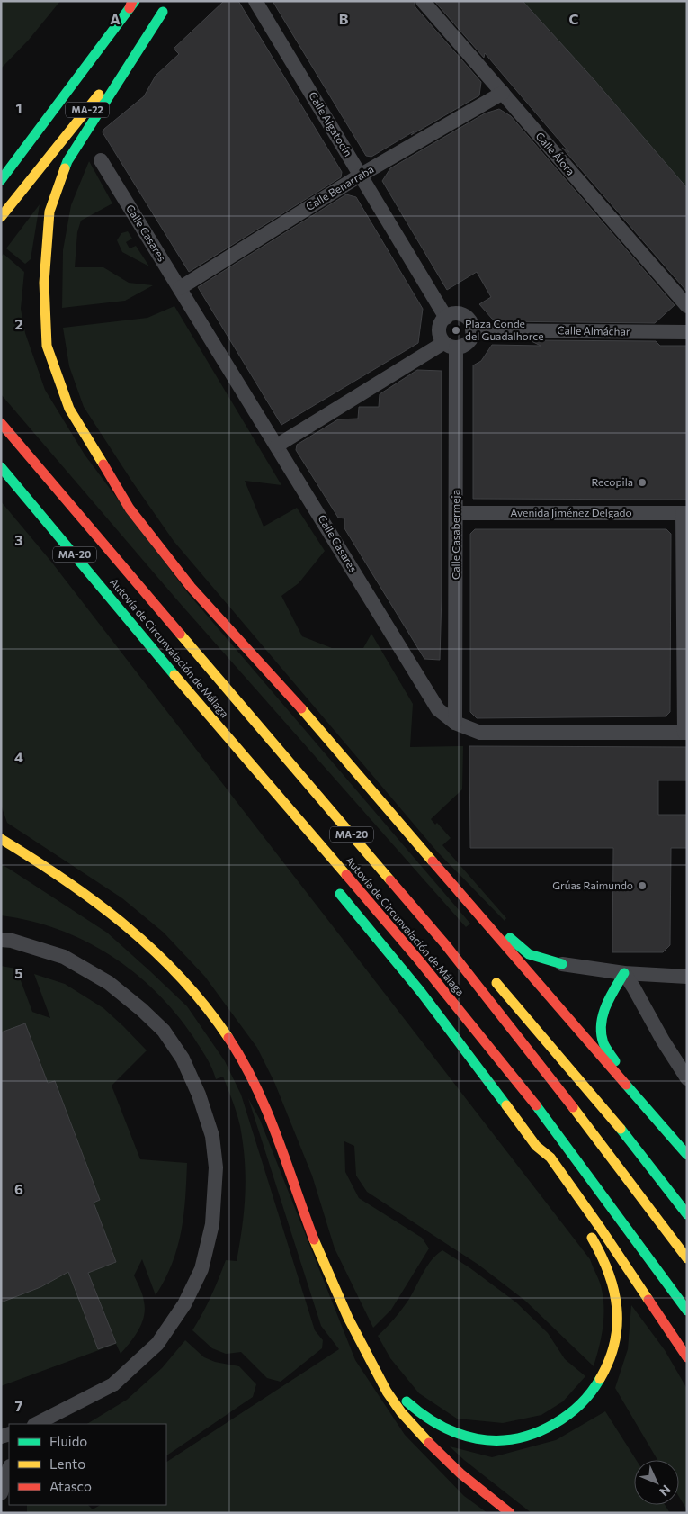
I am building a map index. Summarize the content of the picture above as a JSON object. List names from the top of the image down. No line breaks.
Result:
{"streets":{"main road":["MA-22","MA-20","Autovía de Circunvalación de Málaga"],"street":["Calle Algatocín","Calle Álora","Calle Benarraba","Calle Casares","Calle Almáchar","Avenida Jiménez Delgado","Calle Casabermeja"]},"crossings":[["Calle Algatocín","Calle Benarraba"],["Calle Algatocín","Calle Almáchar"],["Calle Algatocín","Calle Casabermeja"],["Calle Álora","Calle Benarraba"],["Calle Benarraba","Calle Casares"],["Calle Casares","Calle Casabermeja"],["Calle Almáchar","Calle Casabermeja"],["Avenida Jiménez Delgado","Calle Casabermeja"]],"places":["Plaza Conde del Guadalhorce","Recopila","Grúas Raimundo"],"legend":["Fluido","Lento","Atasco"],"north":"bottom right","grid":{"columns":["A","B","C"],"rows":["1","2","3","4","5","6","7"]}}
